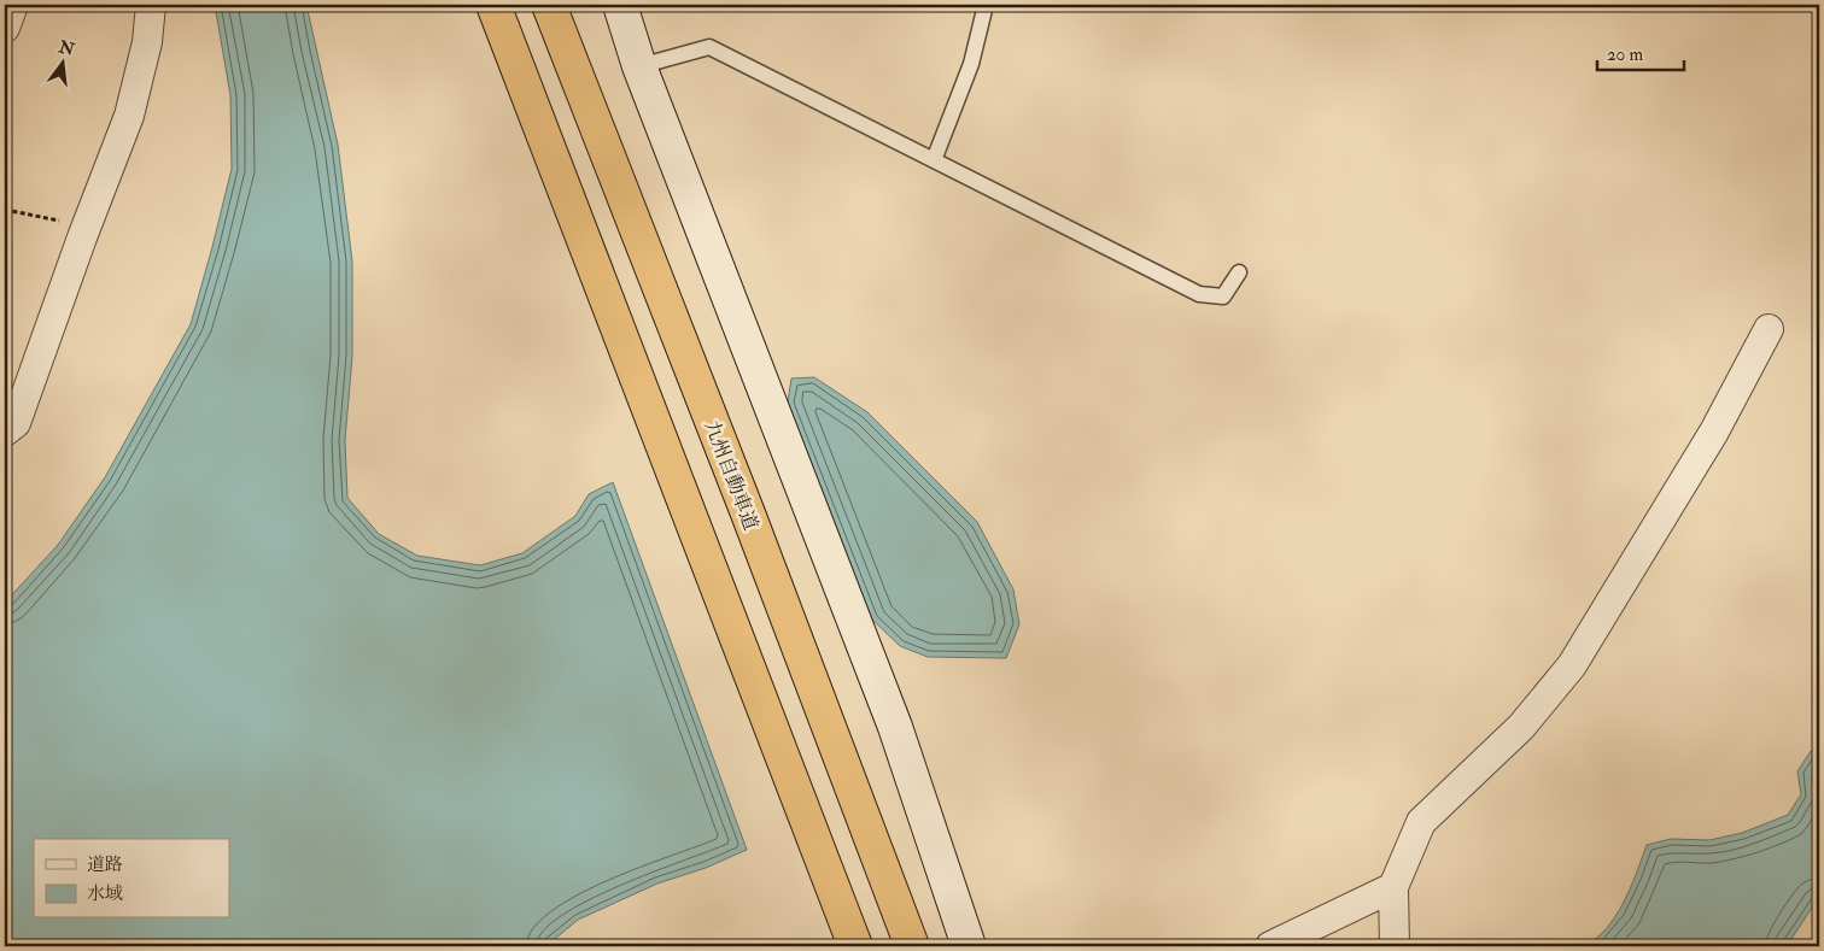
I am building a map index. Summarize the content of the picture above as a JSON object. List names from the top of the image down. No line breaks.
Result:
{"streets":{"highway":["九州自動車道"]},"legend":["道路","水域"],"scale_bar":"20 m","north":"top"}
